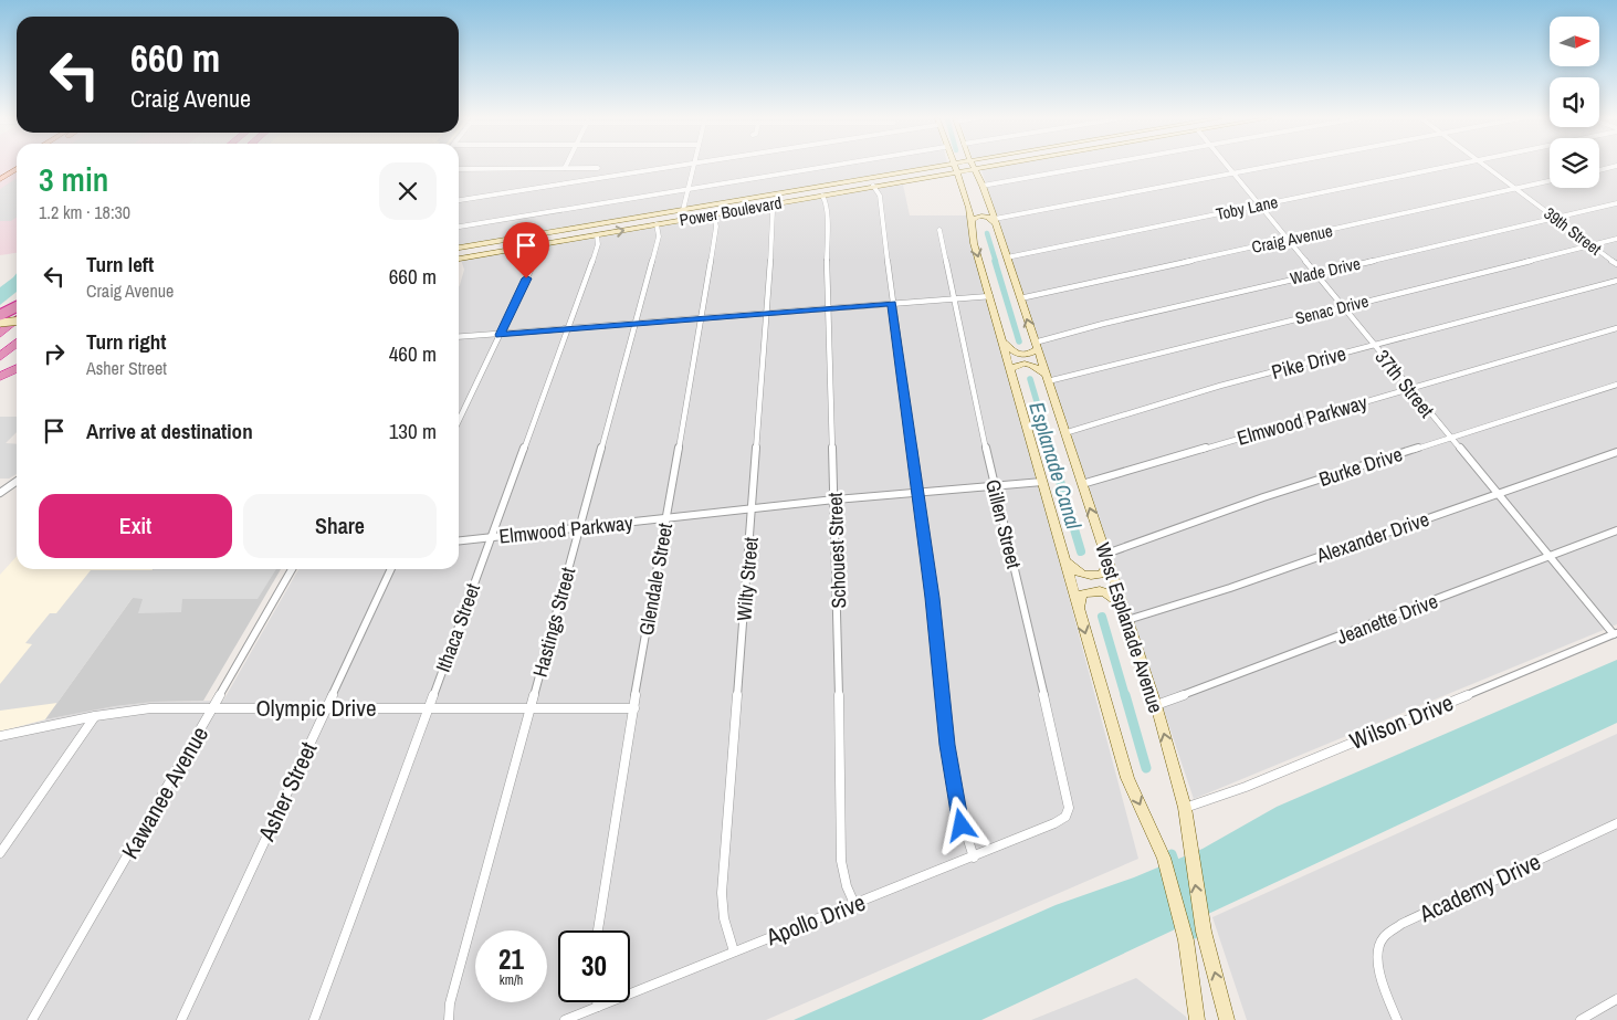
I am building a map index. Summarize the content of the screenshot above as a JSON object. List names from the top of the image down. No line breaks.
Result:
{"streets":{"main road":["Power Boulevard","West Esplanade Avenue"],"street":["Toby Lane","39th Street","Craig Avenue","Wade Drive","Senac Drive","Pike Drive","37th Street","Elmwood Parkway","Burke Drive","Gillen Street","Alexander Drive","Schouest Street","Glendale Street","Wilty Street","Jeanette Drive","Hastings Street","Ithaca Street","Olympic Drive","Wilson Drive","Asher Street","Kawanee Avenue","Academy Drive","Apollo Drive"]},"crossings":[["Toby Lane","37th Street"],["Toby Lane","West Esplanade Avenue"],["Power Boulevard","Schouest Street"],["Power Boulevard","Glendale Street"],["Power Boulevard","Wilty Street"],["Power Boulevard","Hastings Street"],["Power Boulevard","Ithaca Street"],["39th Street","Craig Avenue"],["39th Street","Wade Drive"],["39th Street","Senac Drive"],["Craig Avenue","37th Street"],["Craig Avenue","West Esplanade Avenue"],["Wade Drive","37th Street"],["Wade Drive","West Esplanade Avenue"],["Senac Drive","37th Street"],["Senac Drive","West Esplanade Avenue"],["Pike Drive","37th Street"],["Pike Drive","West Esplanade Avenue"],["37th Street","Elmwood Parkway"],["37th Street","Burke Drive"],["37th Street","Alexander Drive"],["37th Street","Jeanette Drive"],["37th Street","Wilson Drive"],["Elmwood Parkway","Gillen Street"],["Elmwood Parkway","Schouest Street"],["Elmwood Parkway","Glendale Street"],["Elmwood Parkway","Wilty Street"],["Elmwood Parkway","Hastings Street"],["Elmwood Parkway","Ithaca Street"],["Elmwood Parkway","West Esplanade Avenue"],["Burke Drive","West Esplanade Avenue"],["Gillen Street","Apollo Drive"],["Alexander Drive","West Esplanade Avenue"],["Schouest Street","Apollo Drive"],["Glendale Street","Olympic Drive"],["Wilty Street","Apollo Drive"],["Jeanette Drive","West Esplanade Avenue"],["Hastings Street","Olympic Drive"],["Ithaca Street","Olympic Drive"],["West Esplanade Avenue","Wilson Drive"],["Olympic Drive","Asher Street"],["Olympic Drive","Kawanee Avenue"]],"water":["Esplanade Canal"],"north":"right","page":{"turn":["660 m","Craig Avenue"],"heading":["3 min","1.2 km · 18:30"],"list":[{"name":"Turn left","note":"Craig Avenue","value":"660 m"},{"name":"Turn right","note":"Asher Street","value":"460 m"},{"name":"Arrive at destination","value":"130 m"}],"buttons":["Exit","Share"],"speed":"21 km/h","limit":"30"}}
